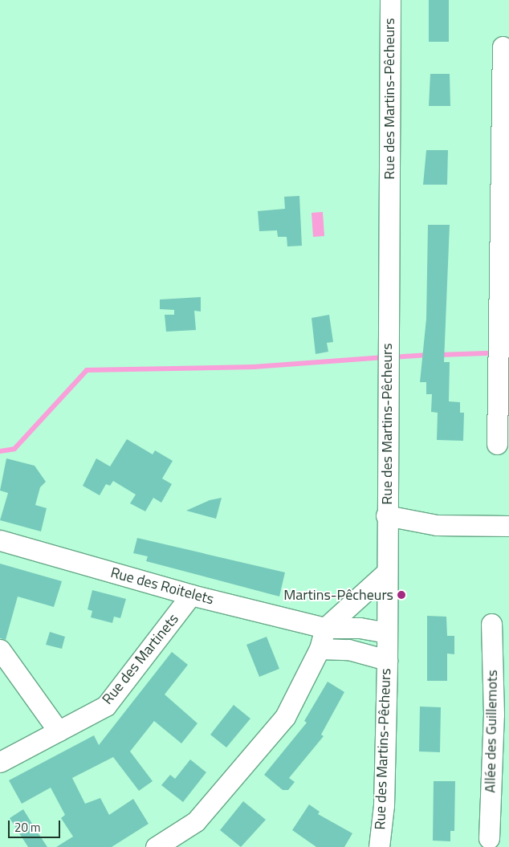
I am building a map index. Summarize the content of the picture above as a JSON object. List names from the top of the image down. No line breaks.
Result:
{"streets":{"street":["Rue des Martins-Pêcheurs","Rue des Roitelets","Rue des Martinets","Allée des Guillemots"]},"crossings":[["Rue des Martins-Pêcheurs","Rue des Roitelets"],["Rue des Roitelets","Rue des Martinets"]],"places":["Martins-Pêcheurs"],"scale_bar":"20 m"}
